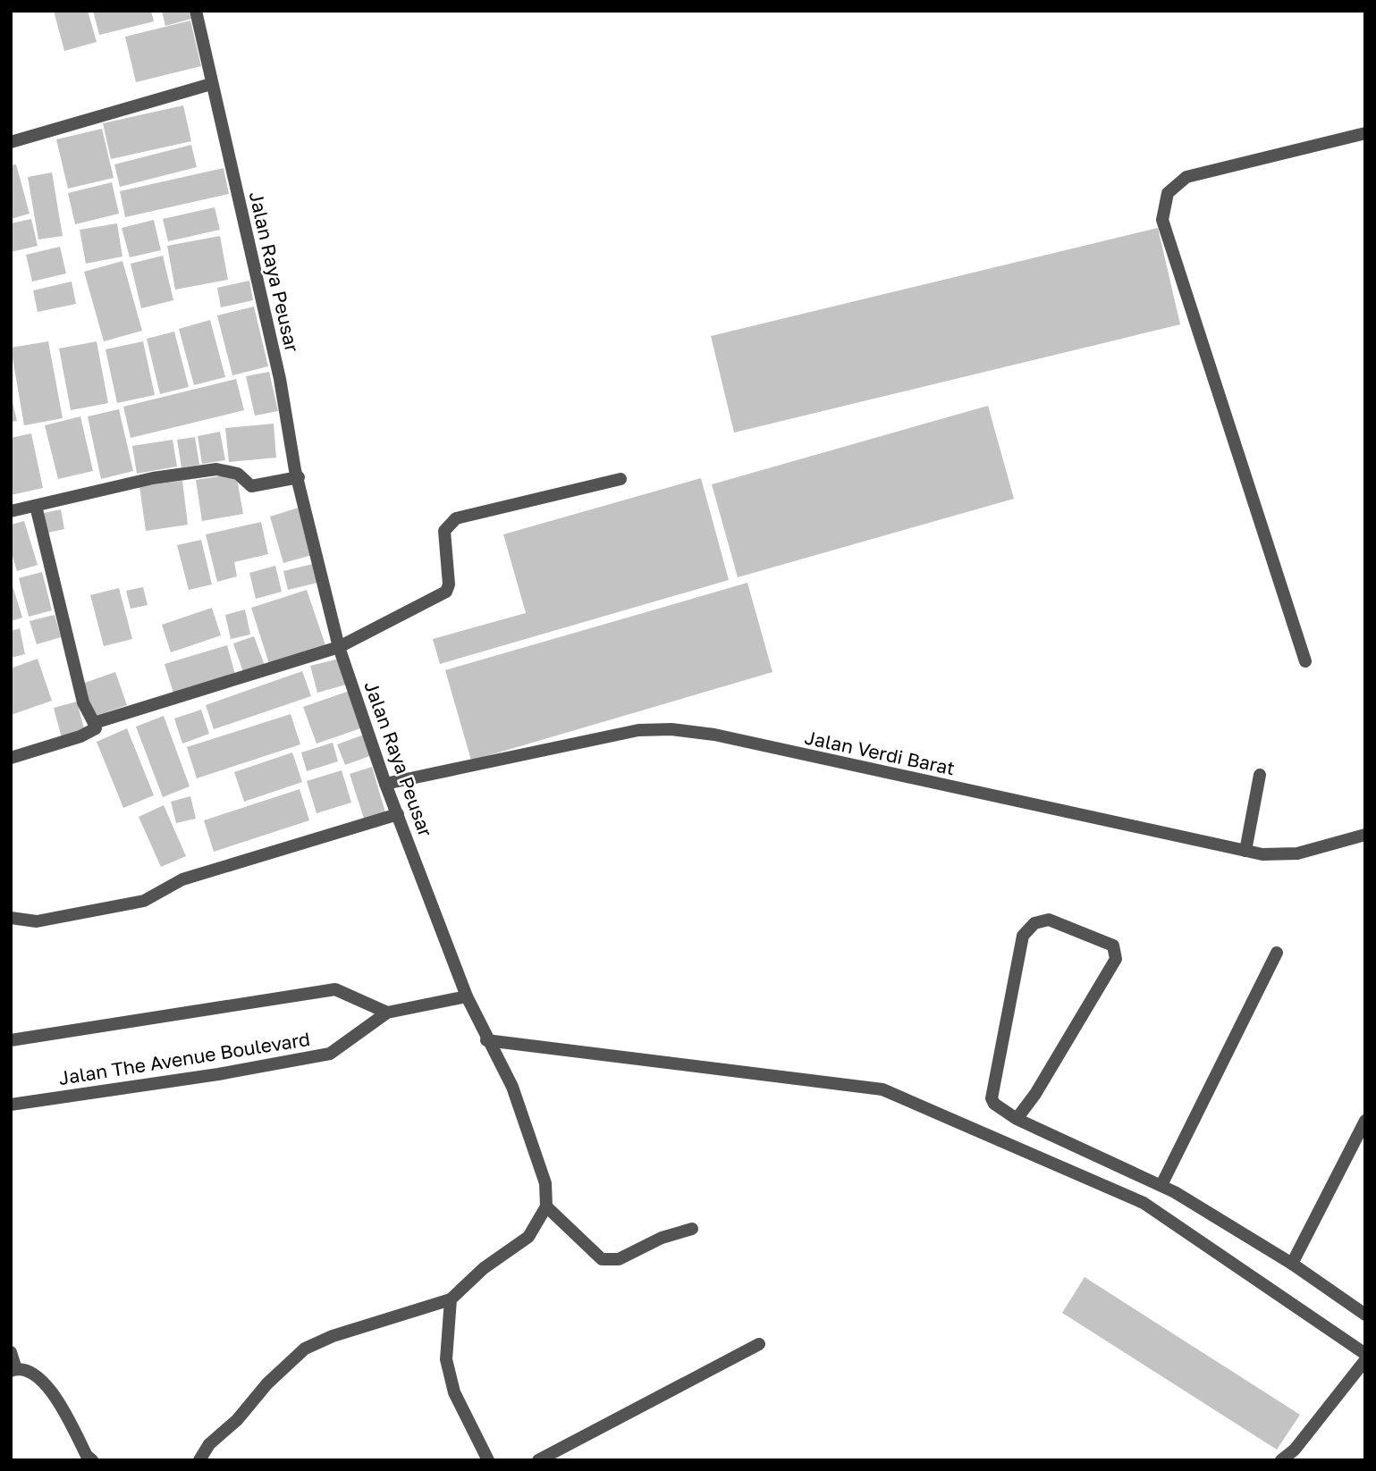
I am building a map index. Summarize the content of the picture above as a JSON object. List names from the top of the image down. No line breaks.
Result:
{"streets":{"street":["Jalan Raya Peusar","Jalan Verdi Barat","Jalan The Avenue Boulevard"]},"crossings":[["Jalan Raya Peusar","Jalan Verdi Barat"],["Jalan Raya Peusar","Jalan The Avenue Boulevard"]]}
